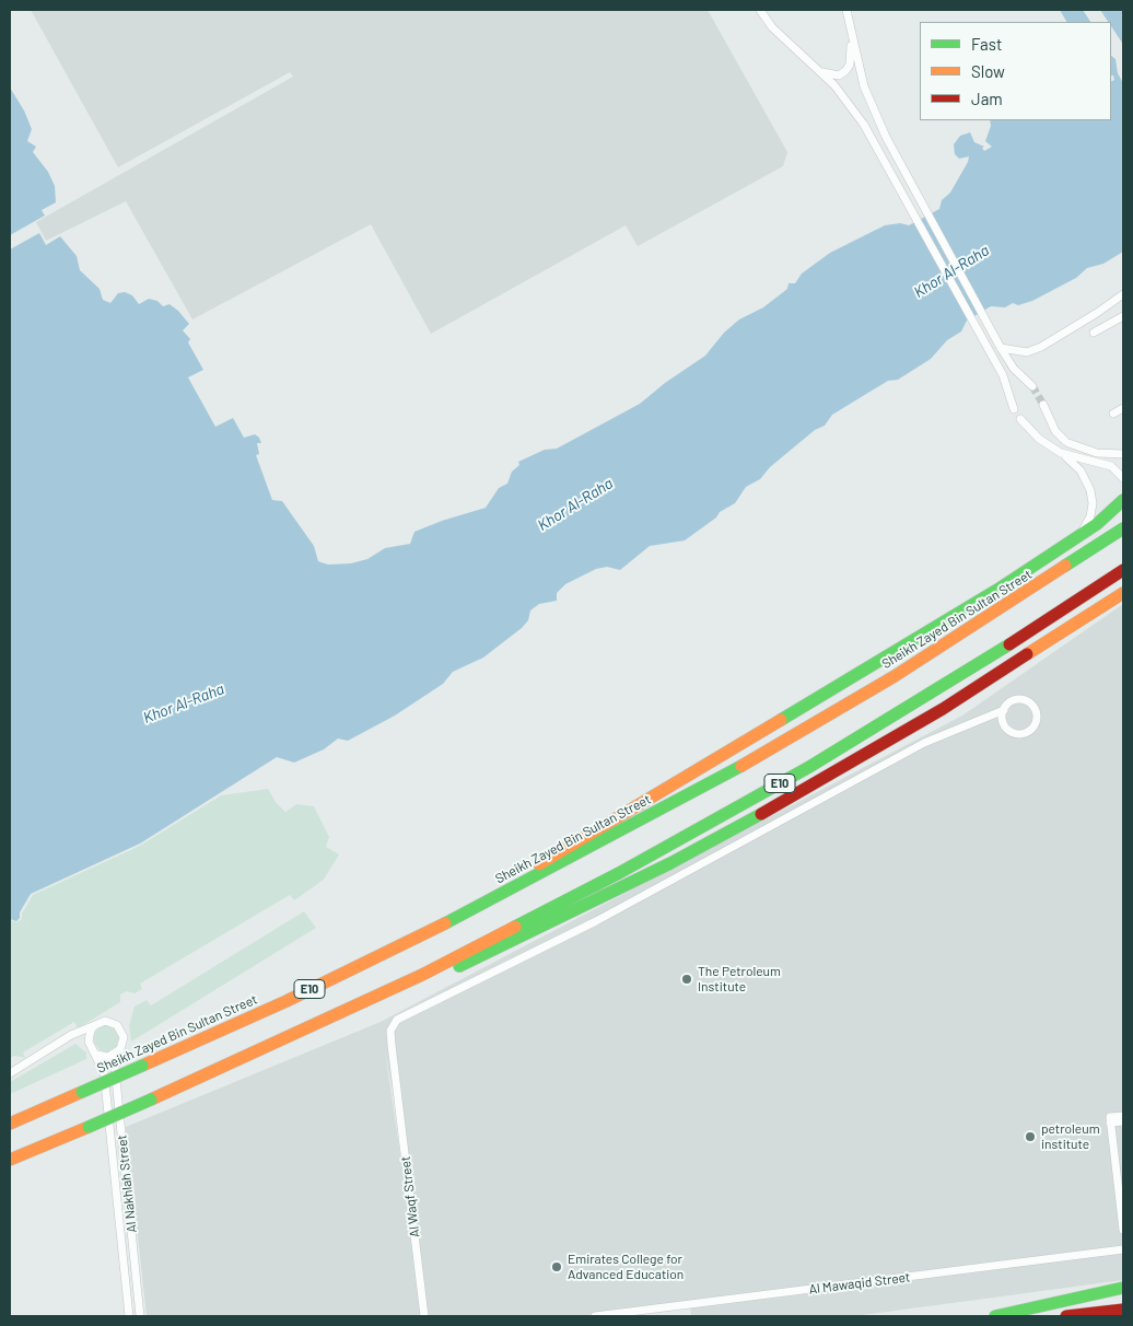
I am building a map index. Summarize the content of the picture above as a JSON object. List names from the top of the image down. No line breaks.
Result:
{"streets":{"highway":["Sheikh Zayed Bin Sultan Street","E10"],"street":["Al Nakhlah Street","Al Waqf Street","Al Mawaqid Street"]},"water":["Khor Al-Raha"],"places":["The Petroleum Institute","petroleum institute","Emirates College for Advanced Education"],"legend":["Fast","Slow","Jam"]}
